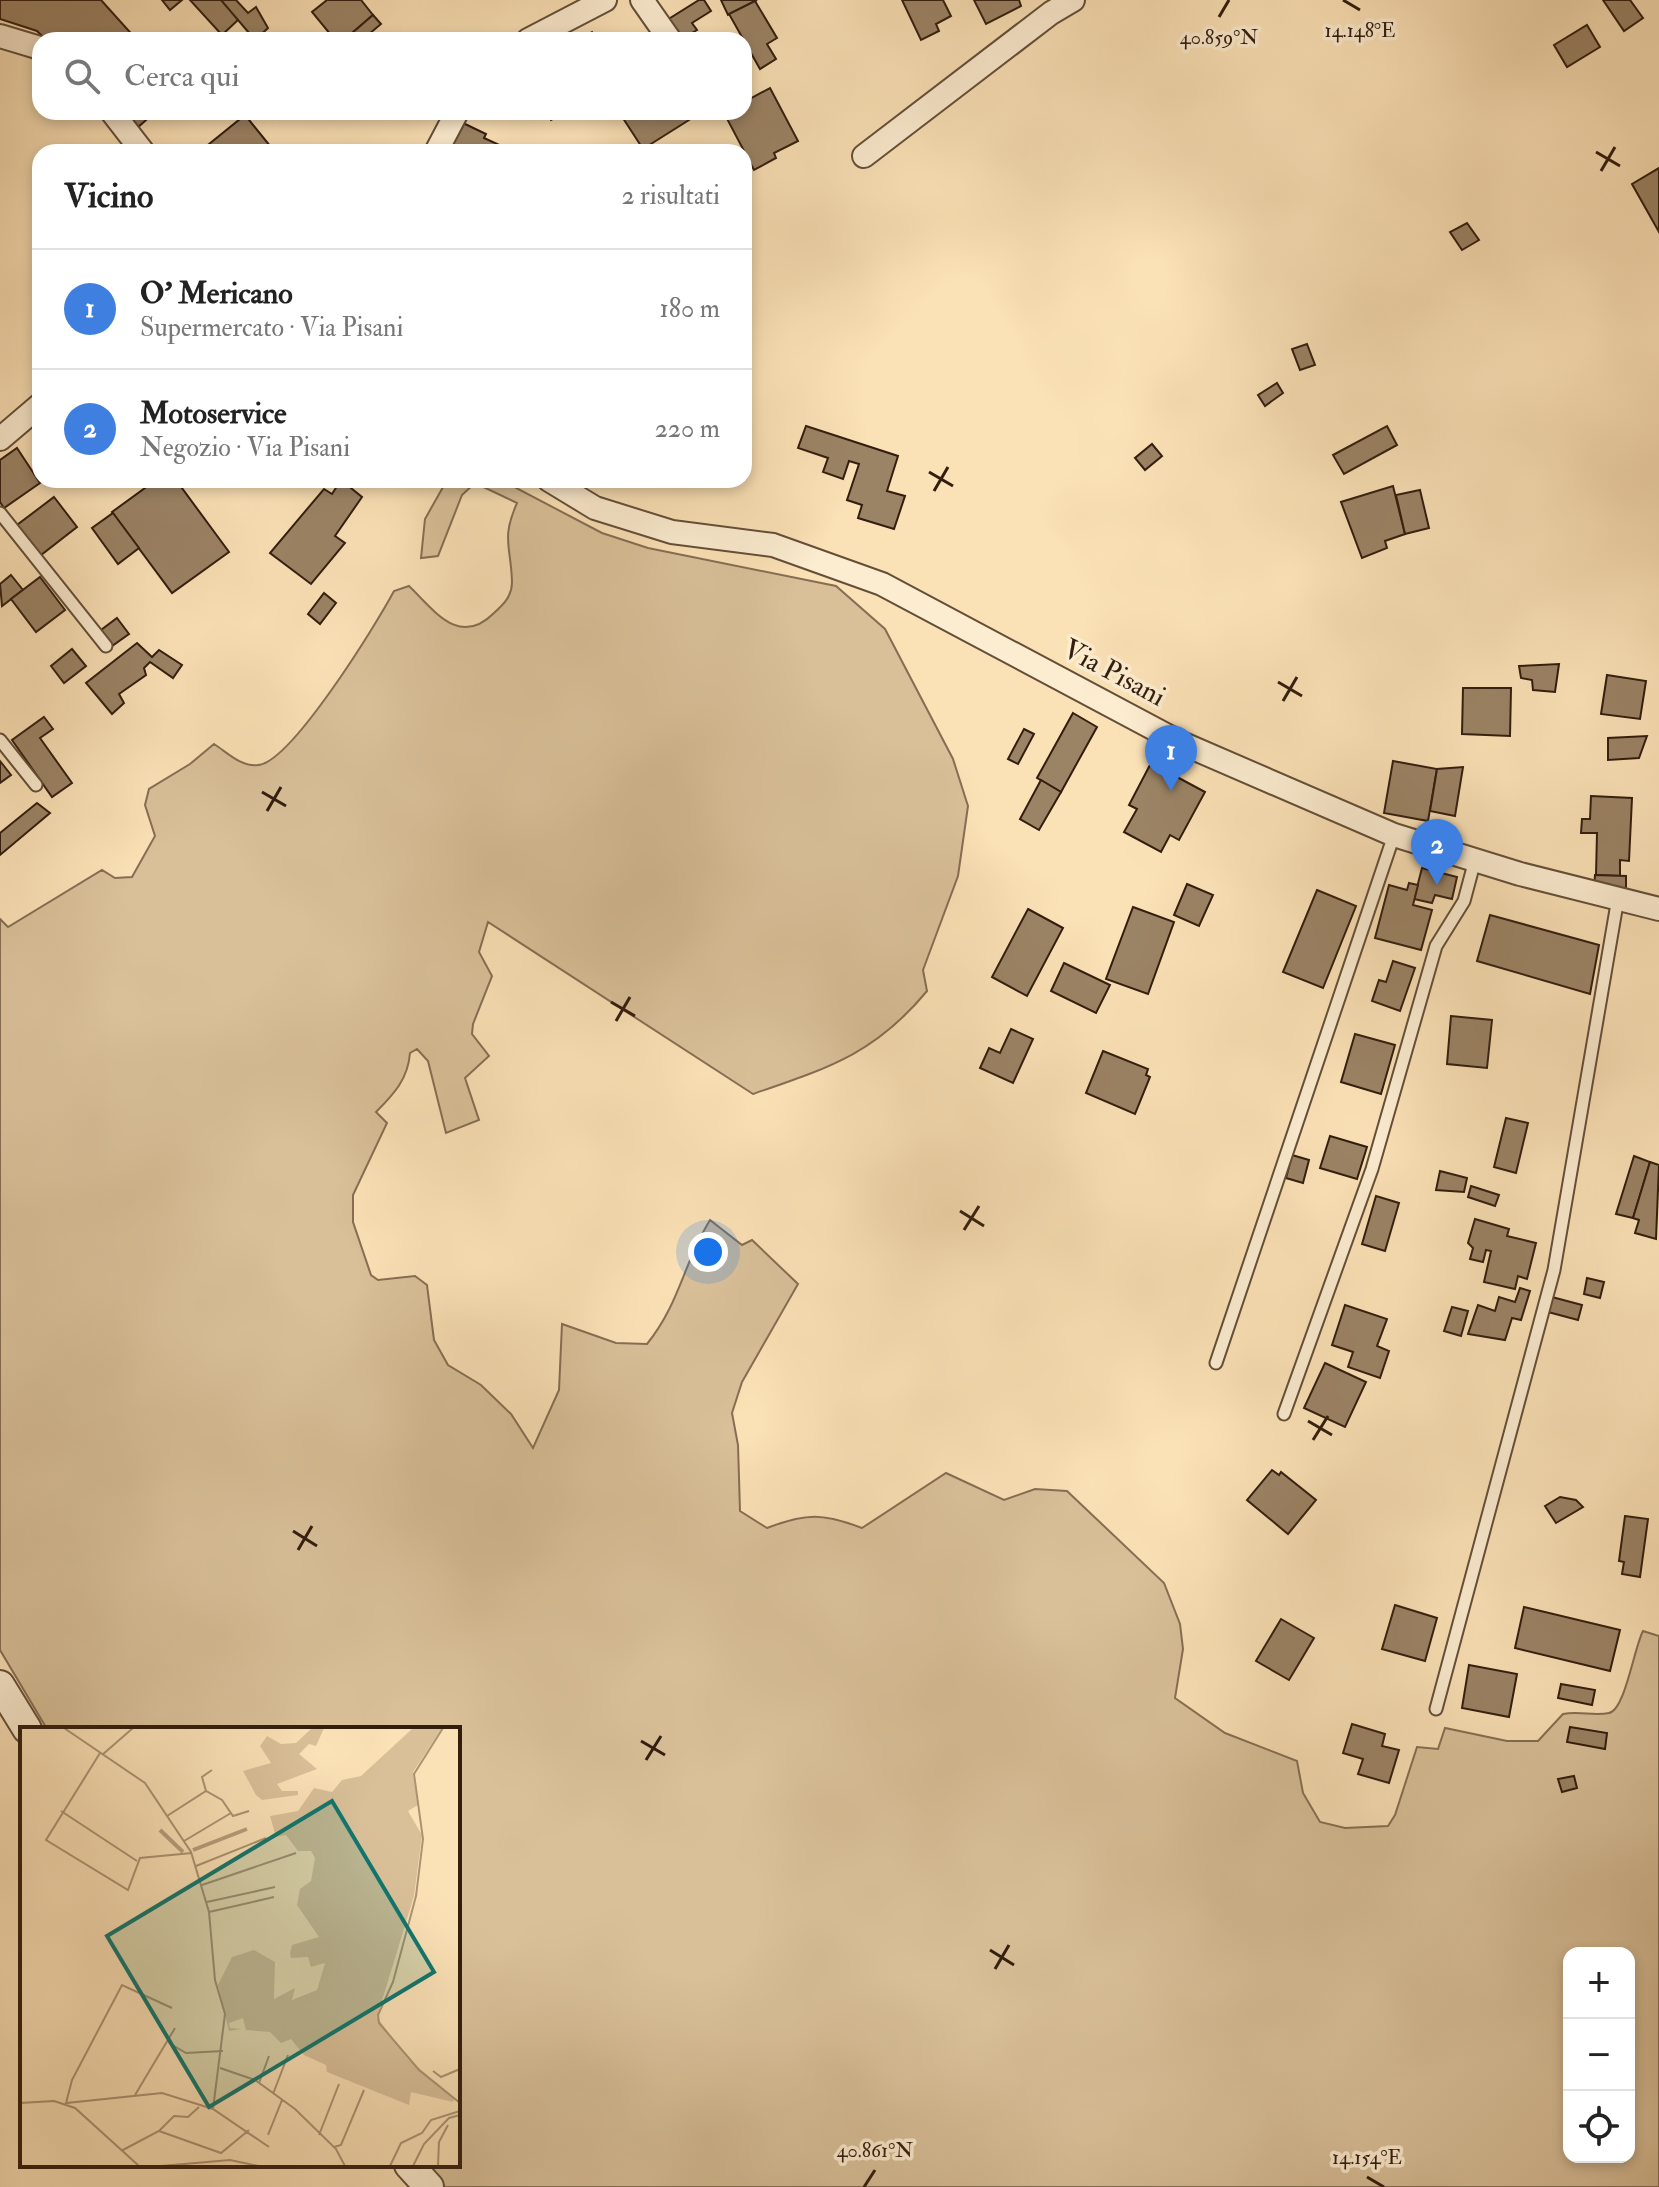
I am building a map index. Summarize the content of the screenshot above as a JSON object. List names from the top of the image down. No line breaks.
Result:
{"streets":{"street":["Via Pisani"]},"page":{"search":"Cerca qui","heading":["Vicino","2 risultati"],"list":[{"mark":"1","name":"O' Mericano","note":"Supermercato · Via Pisani","value":"180 m"},{"mark":"2","name":"Motoservice","note":"Negozio · Via Pisani","value":"220 m"}],"pins":["1","2"],"map_buttons":["+","−"]},"coordinates":["14.148°E","40.859°N","40.861°N","14.154°E"]}
